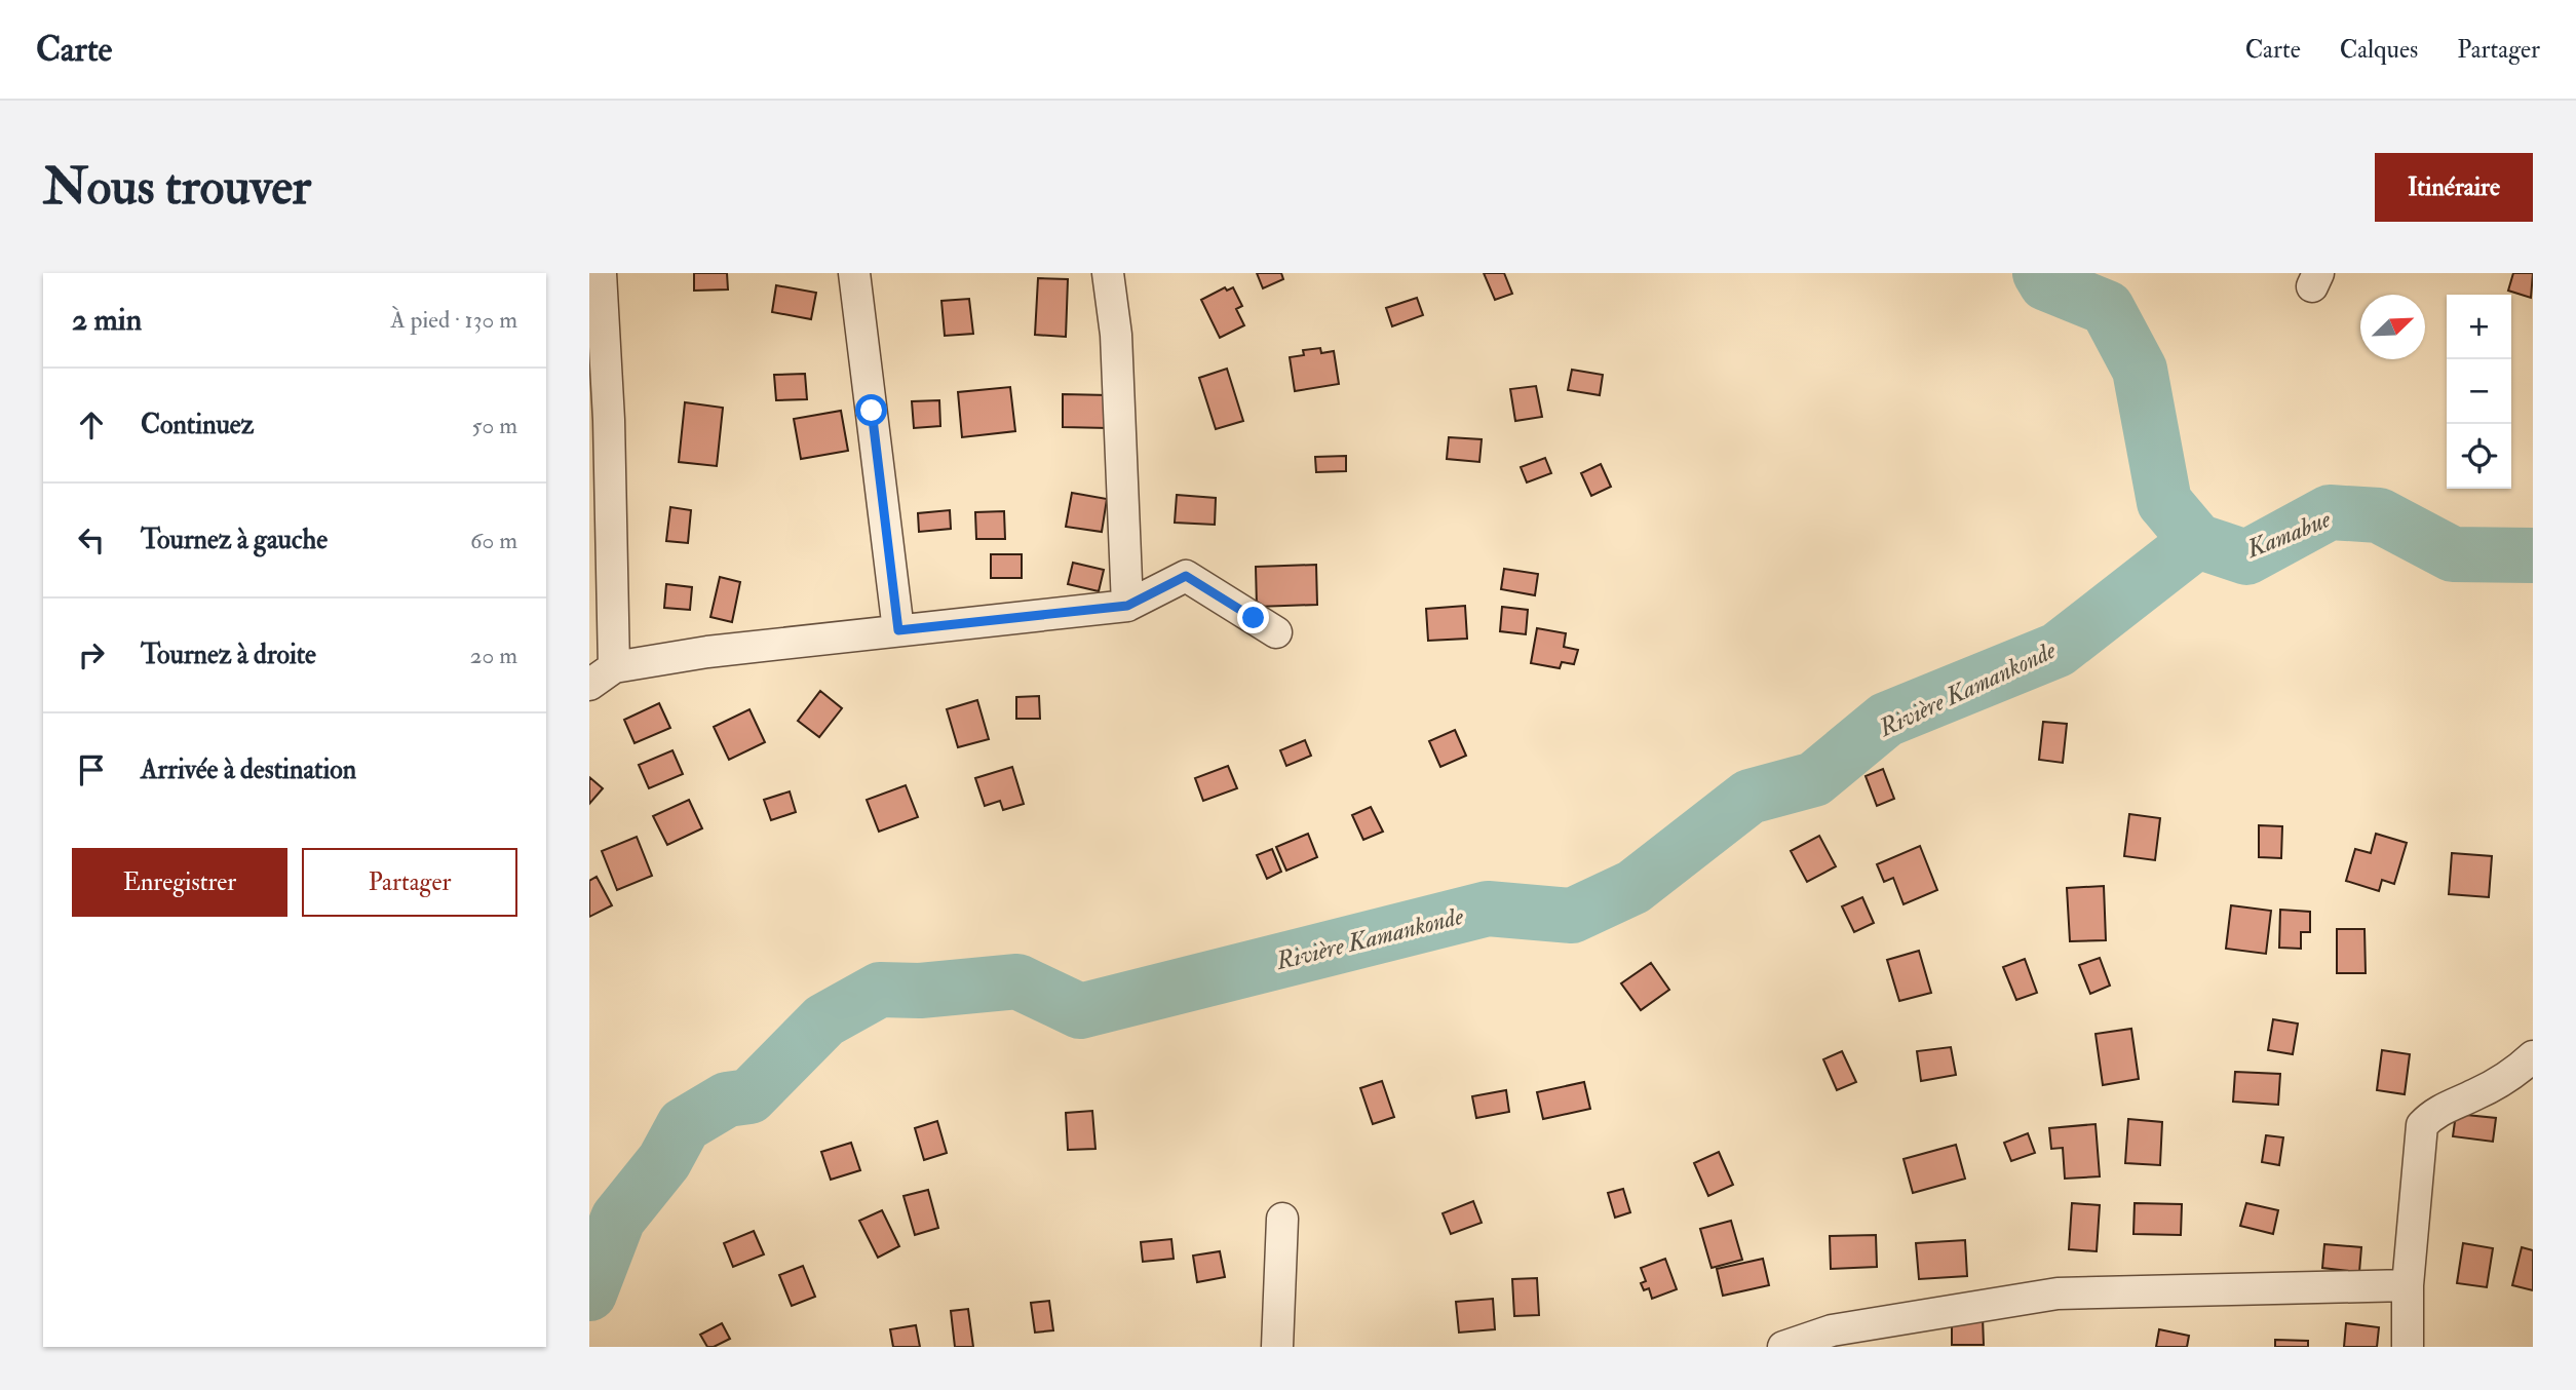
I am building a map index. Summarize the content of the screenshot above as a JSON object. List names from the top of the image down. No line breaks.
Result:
{"water":["Kamabue","Rivière Kamankonde"],"north":"top right","page":{"header":"Carte","nav":["Carte","Calques","Partager"],"buttons":["Itinéraire",["Enregistrer","Partager"]],"title":"Nous trouver","heading":["2 min","À pied · 130 m"],"map_buttons":["+","−"],"list":[["Continuez","50 m"],["Tournez à gauche","60 m"],["Tournez à droite","20 m"],"Arrivée à destination"]}}
